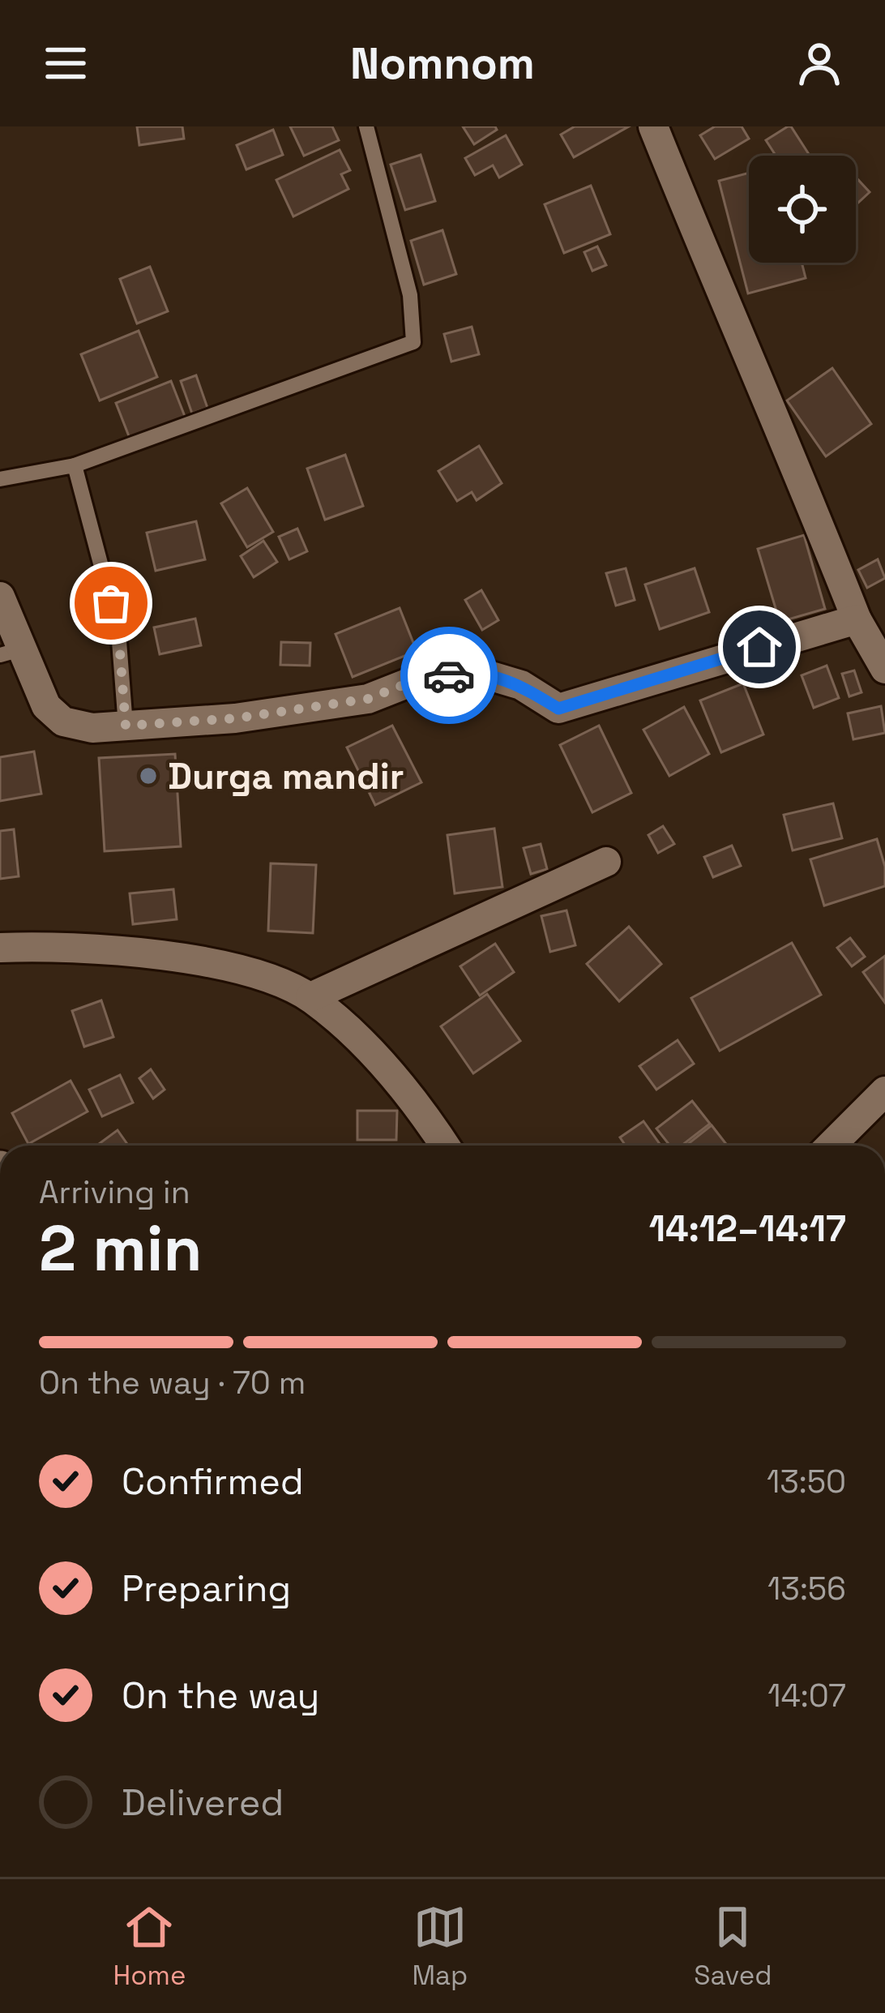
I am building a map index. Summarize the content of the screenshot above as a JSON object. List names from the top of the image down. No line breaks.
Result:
{"places":["Durga mandir"],"page":{"header":"Nomnom","heading":["2 min","Arriving in","14:12–14:17"],"bar":"On the way · 70 m","list":[["Confirmed","13:50"],["Preparing","13:56"],["On the way","14:07"],"Delivered"],"tabs":["Home","Map","Saved"]}}
